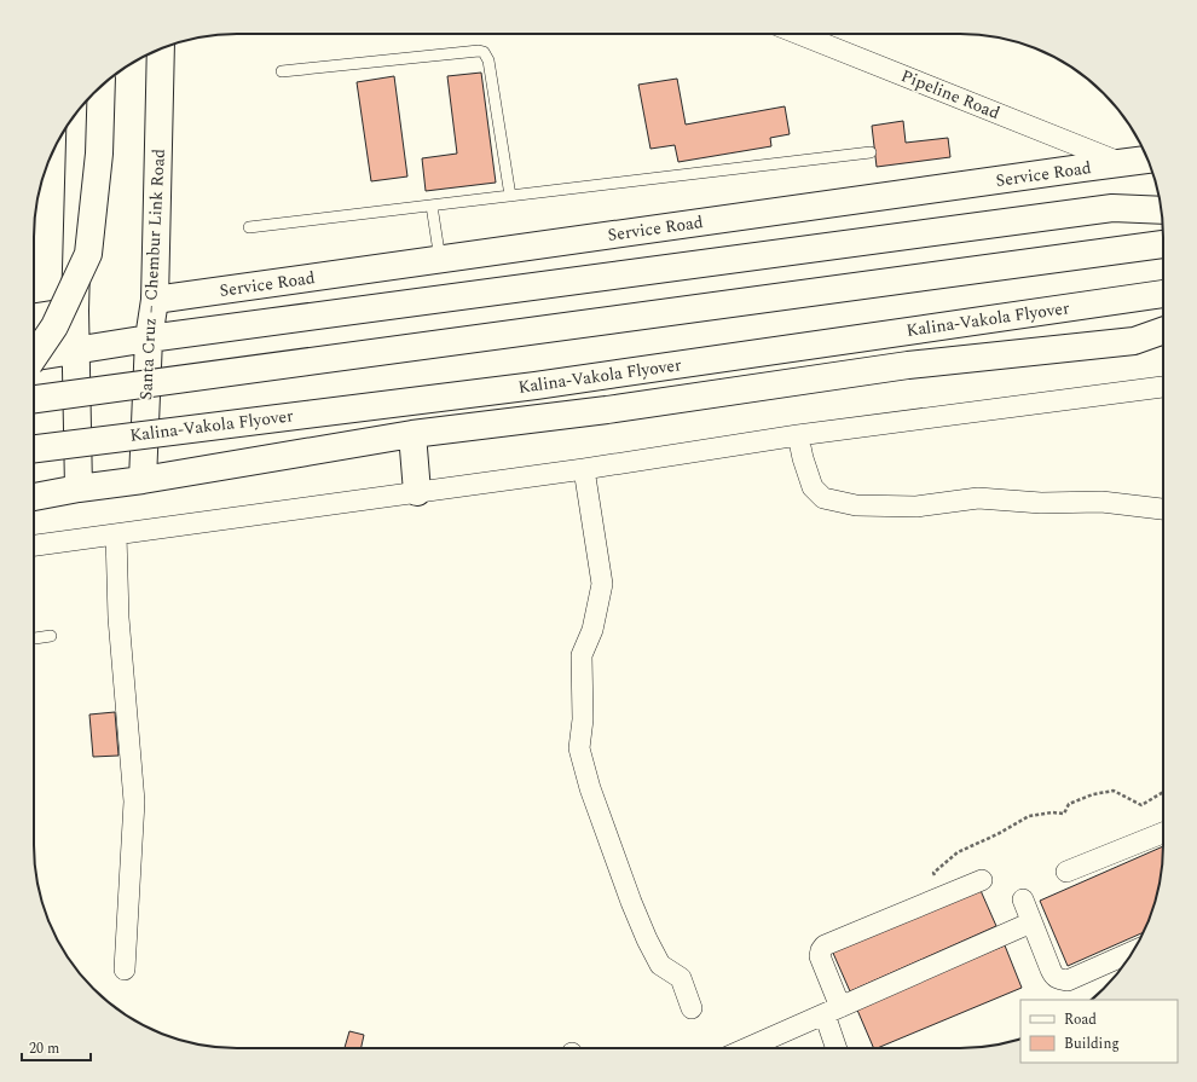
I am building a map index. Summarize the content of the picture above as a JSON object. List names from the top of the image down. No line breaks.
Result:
{"streets":{"main road":["Service Road","Santa Cruz – Chembur Link Road","Kalina-Vakola Flyover"],"street":["Pipeline Road"]},"crossings":[["Pipeline Road","Service Road"],["Service Road","Santa Cruz – Chembur Link Road"]],"legend":["Road","Building"],"scale_bar":"20 m"}
